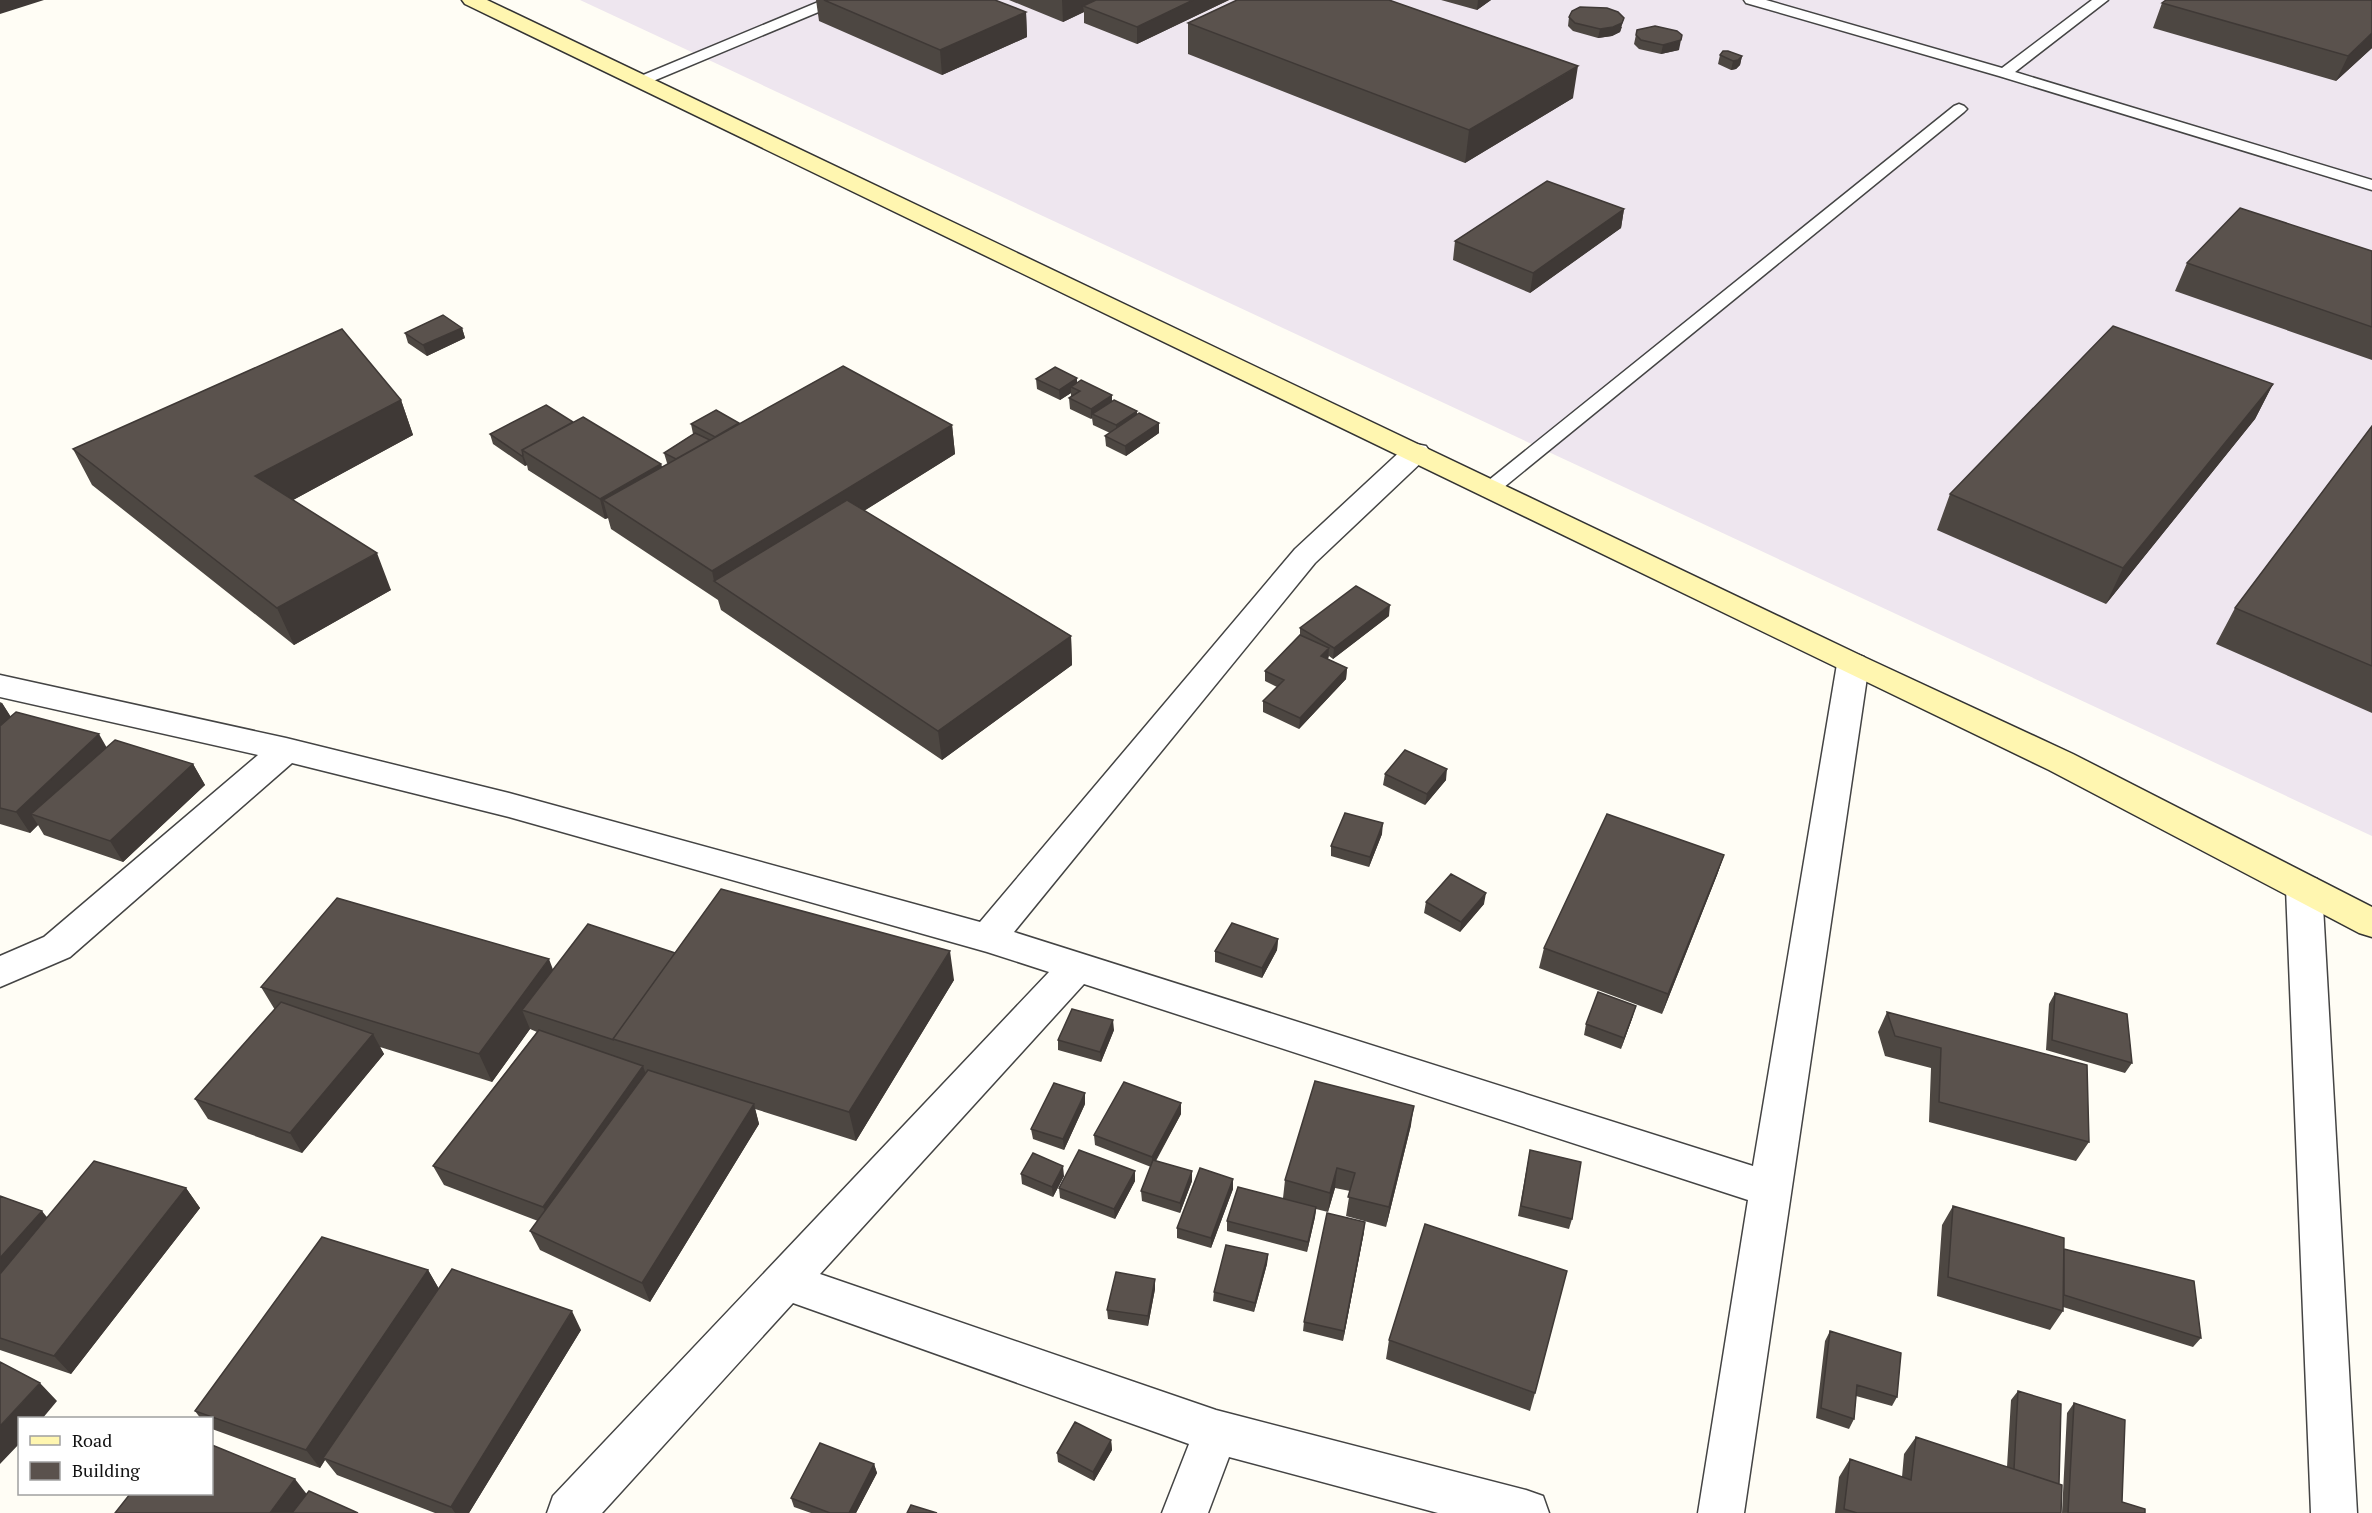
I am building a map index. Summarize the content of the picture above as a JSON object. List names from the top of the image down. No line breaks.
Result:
{"legend":["Road","Building"]}
